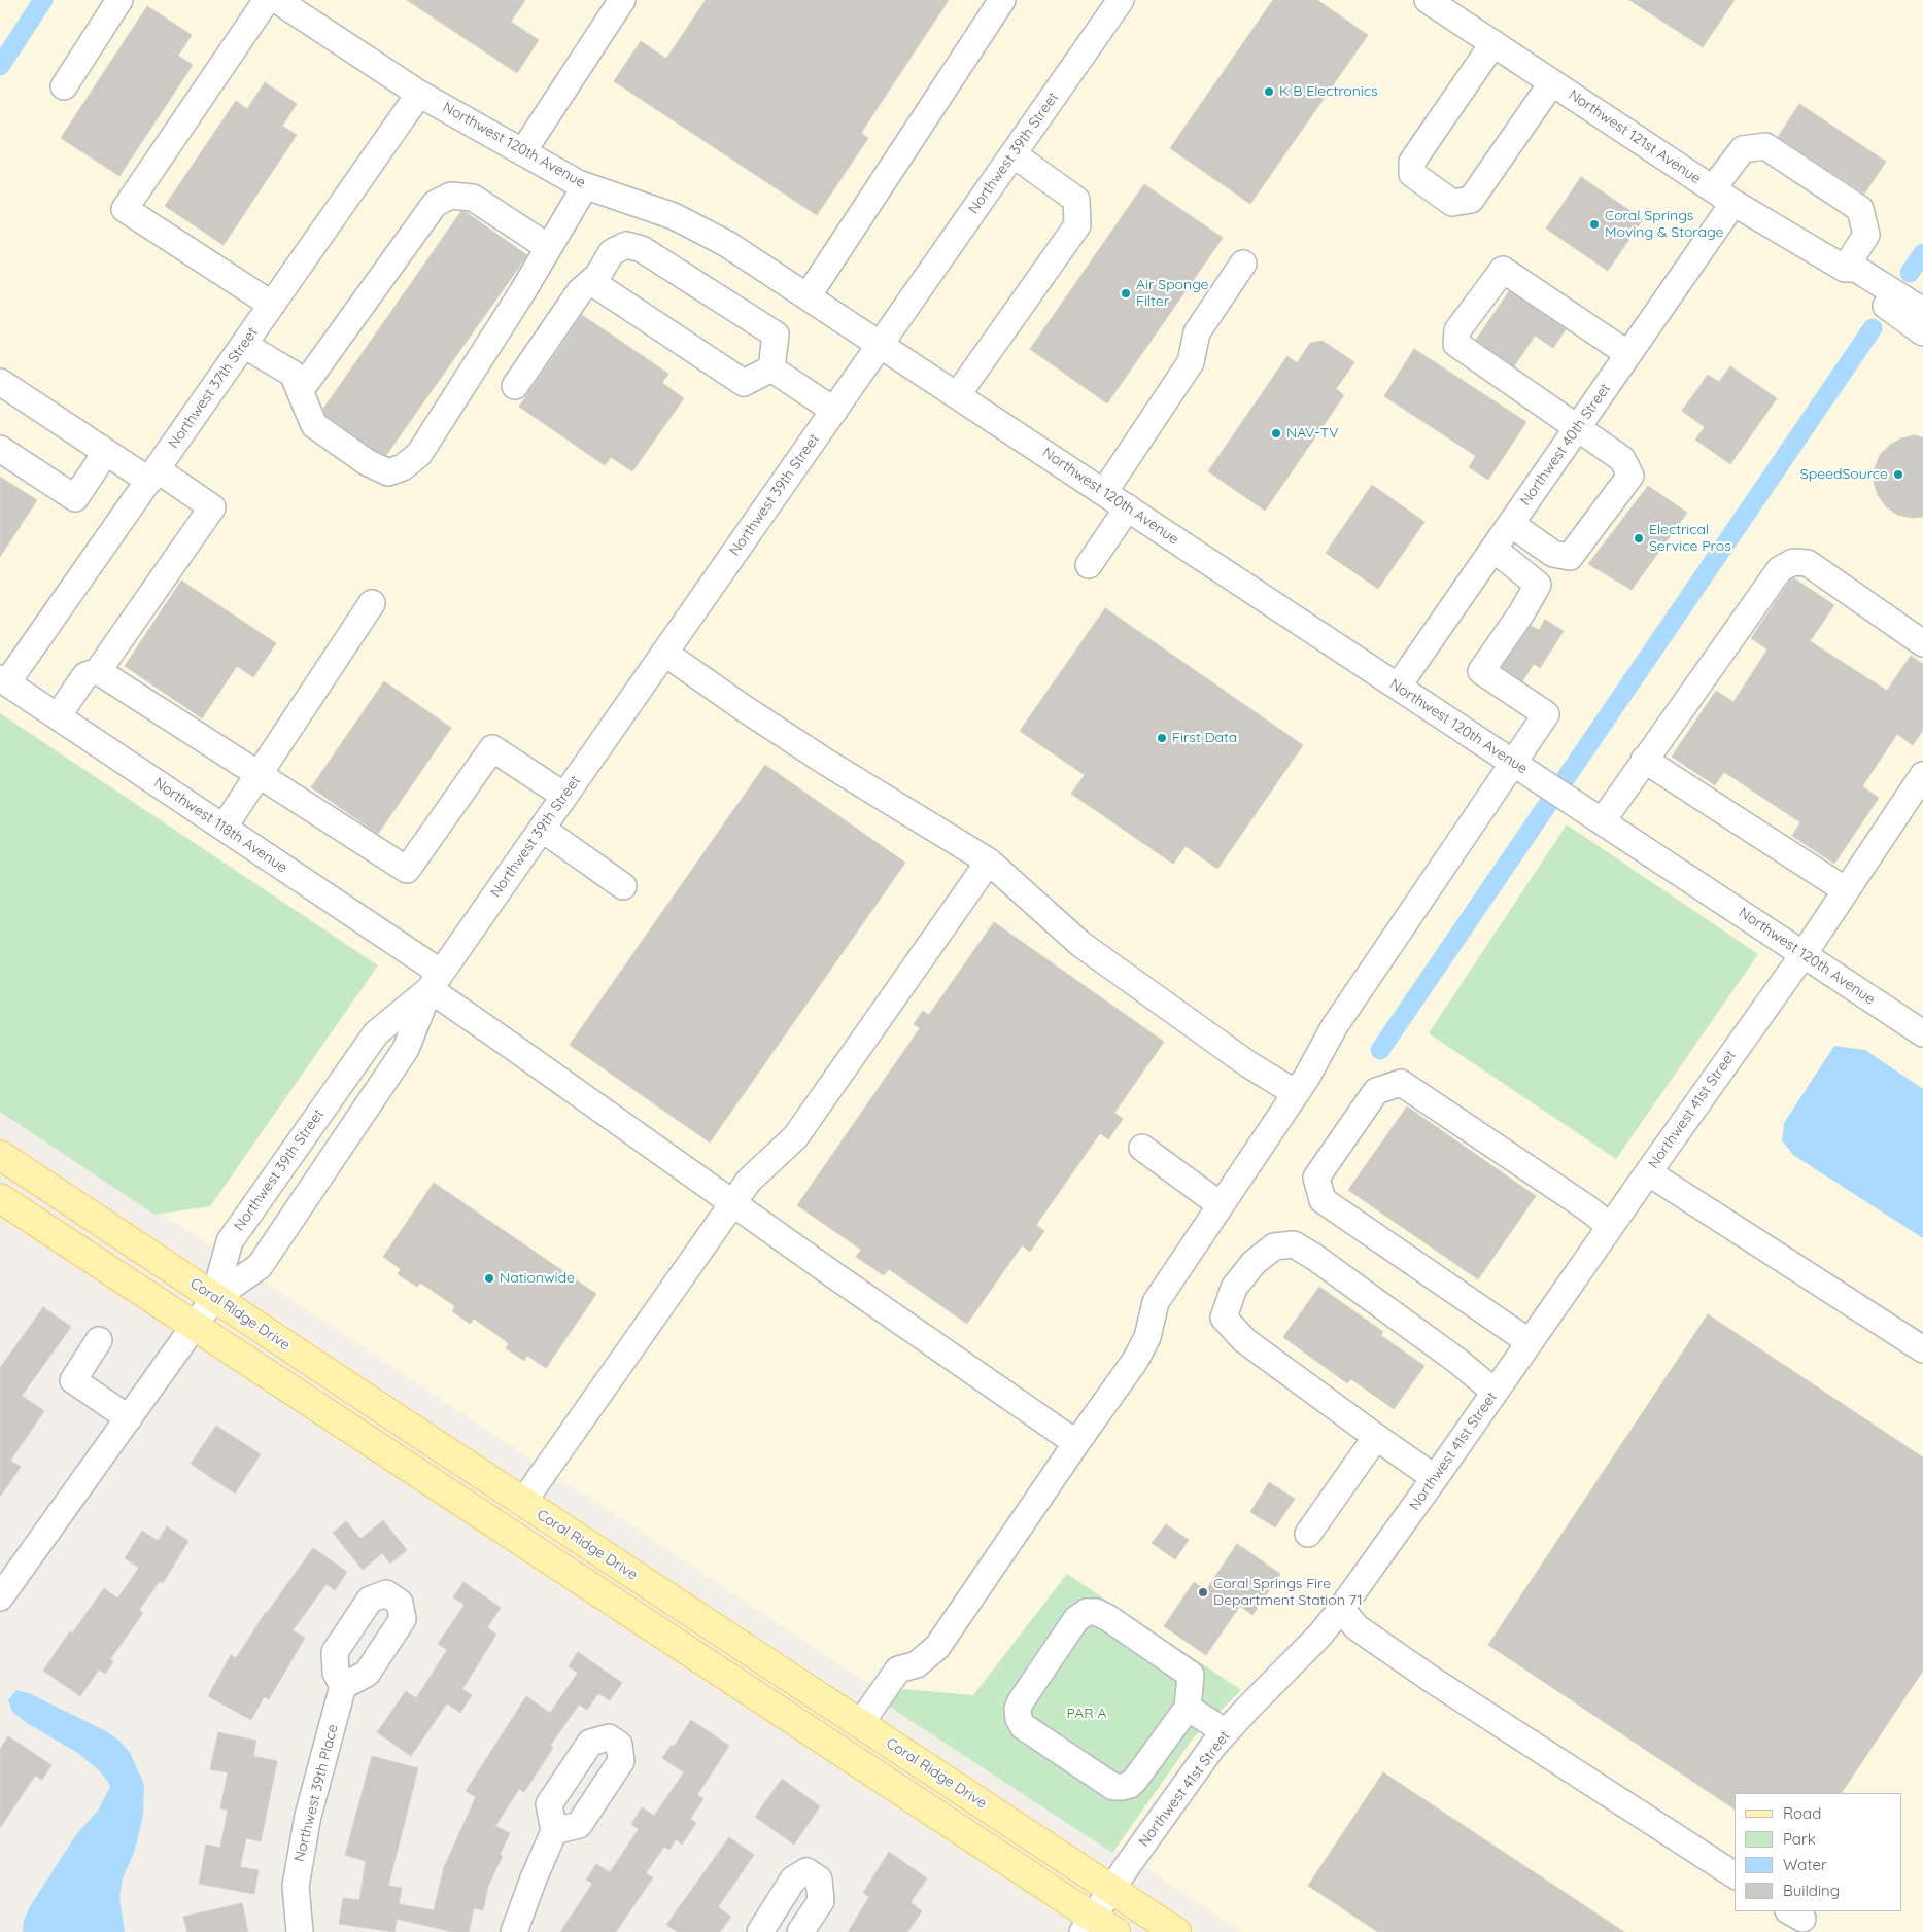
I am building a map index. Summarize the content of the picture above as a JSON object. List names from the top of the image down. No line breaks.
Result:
{"streets":{"main road":["Coral Ridge Drive"],"street":["Northwest 121st Avenue","Northwest 120th Avenue","Northwest 39th Street","Northwest 37th Street","Northwest 40th Street","Northwest 118th Avenue","Northwest 41st Street","Northwest 39th Place"]},"crossings":[["Northwest 121st Avenue","Northwest 40th Street"],["Northwest 120th Avenue","Northwest 39th Street"],["Northwest 120th Avenue","Northwest 37th Street"],["Northwest 120th Avenue","Northwest 40th Street"],["Northwest 120th Avenue","Northwest 41st Street"],["Northwest 39th Street","Northwest 118th Avenue"],["Northwest 39th Street","Coral Ridge Drive"],["Northwest 37th Street","Northwest 118th Avenue"],["Northwest 41st Street","Coral Ridge Drive"]],"parks":["PAR A"],"places":["K B Electronics","Coral Springs Moving & Storage","Air Sponge Filter","NAV-TV","SpeedSource","Electrical Service Pros","First Data","Nationwide","Coral Springs Fire Department Station 71"],"legend":["Road","Park","Water","Building"]}
